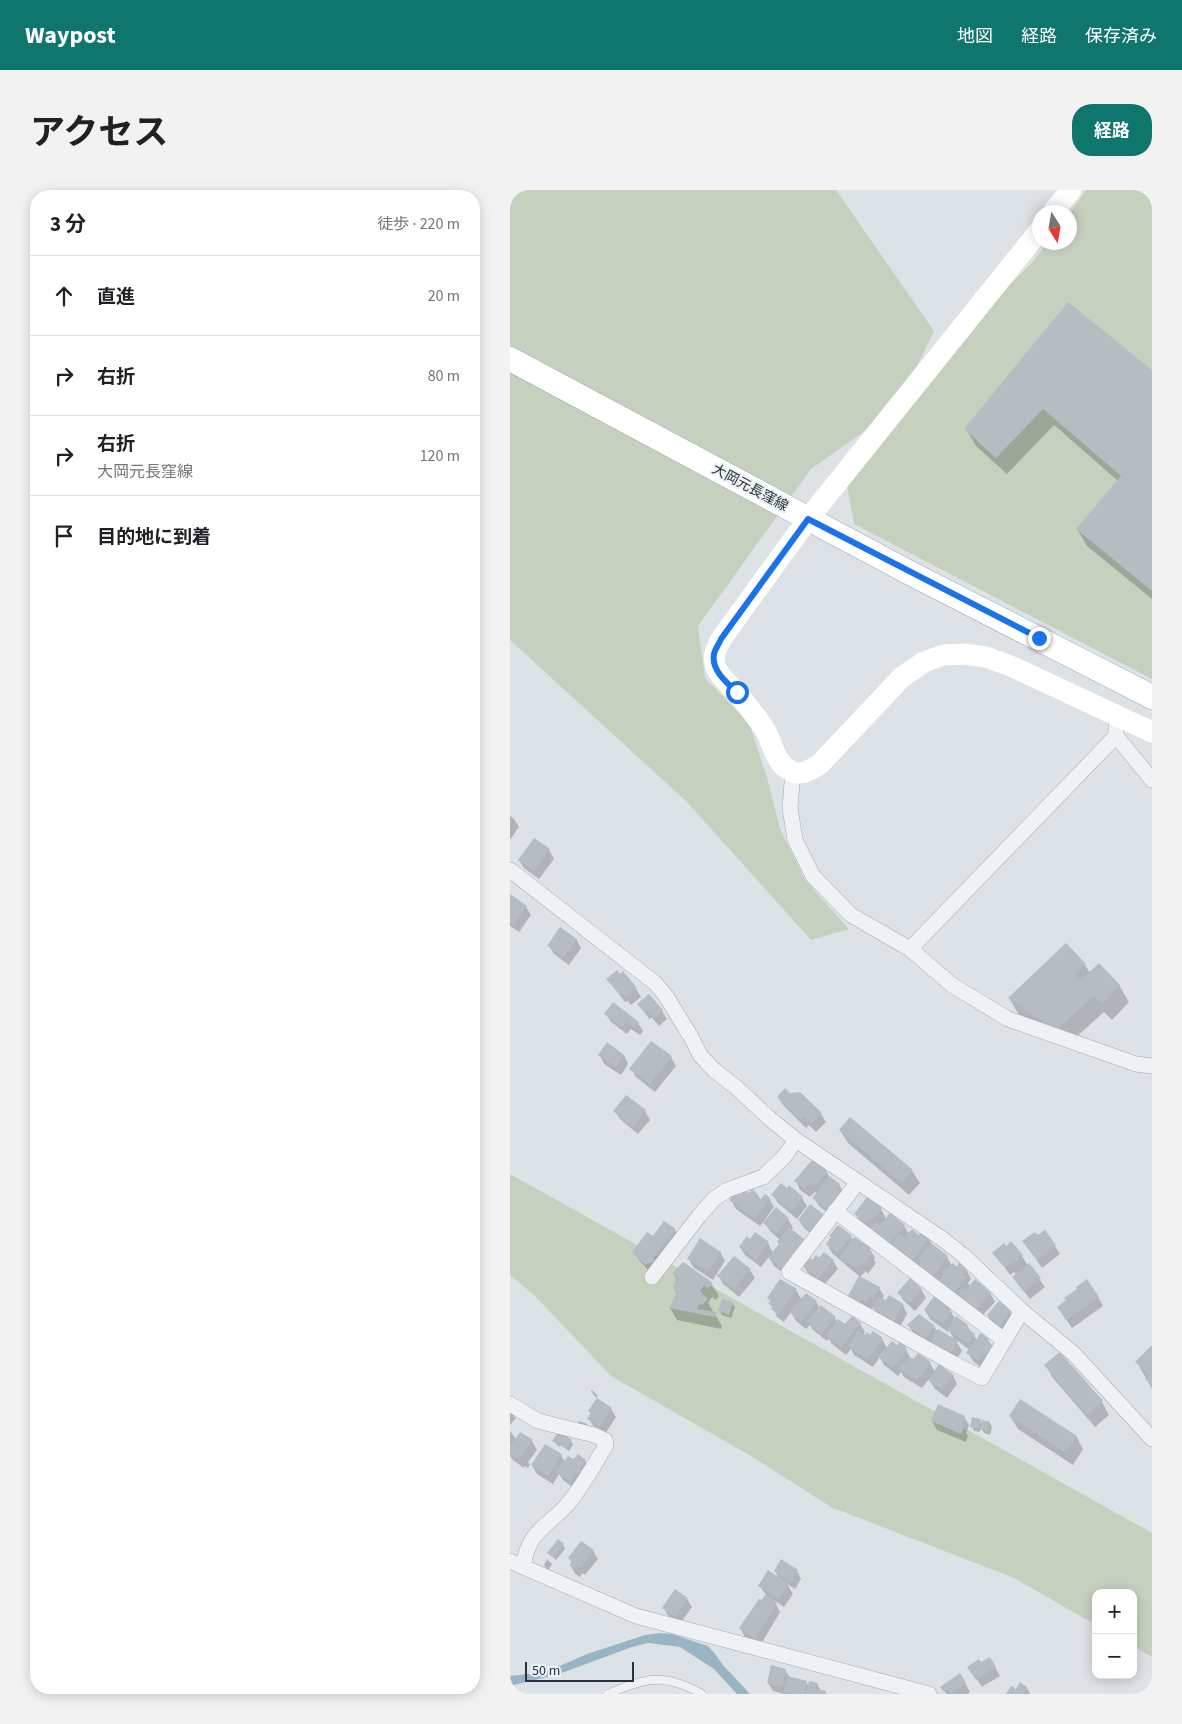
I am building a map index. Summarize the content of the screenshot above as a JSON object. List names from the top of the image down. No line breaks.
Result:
{"streets":{"main road":["大岡元長窪線"]},"scale_bar":"50 m","north":"bottom","page":{"header":"Waypost","nav":["地図","経路","保存済み"],"title":"アクセス","buttons":"経路","heading":["3 分","徒歩 · 220 m"],"list":[["直進","20 m"],["右折","80 m"],["右折","大岡元長窪線","120 m"],"目的地に到着"],"map_buttons":["+","−"],"scale":"50 m"}}
